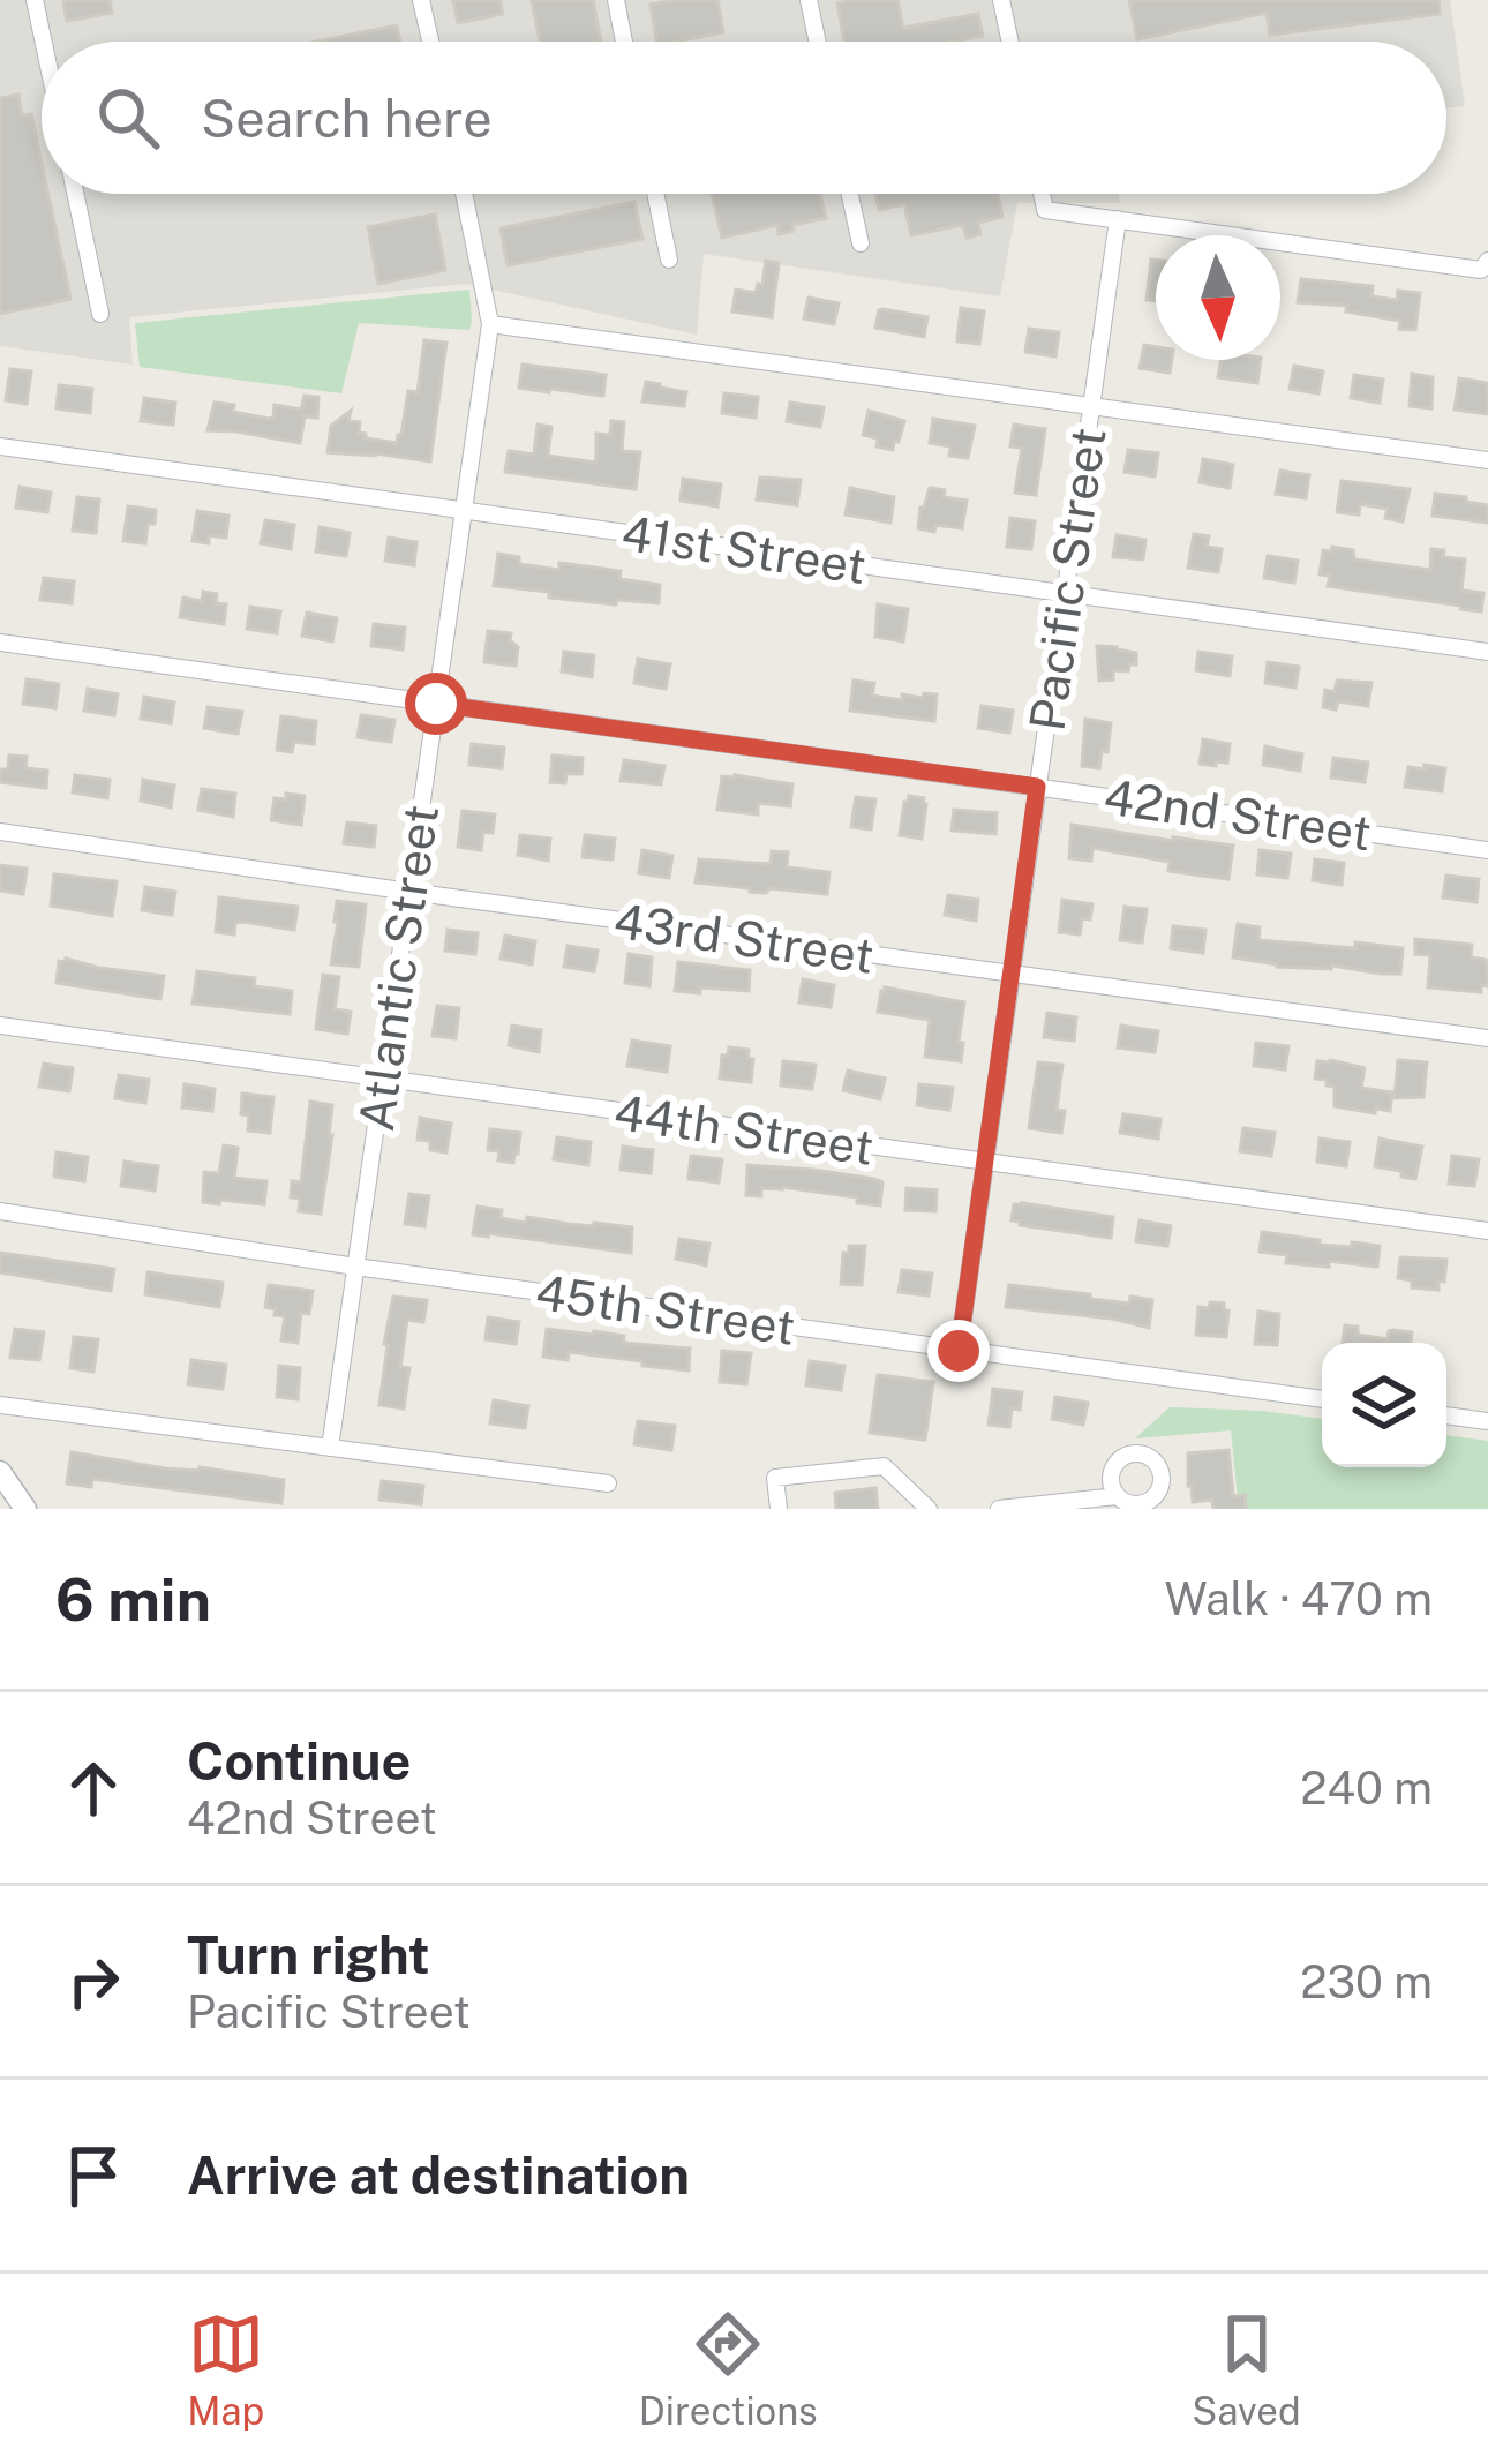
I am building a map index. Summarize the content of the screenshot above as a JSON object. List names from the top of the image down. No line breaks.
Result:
{"streets":{"street":["41st Street","Pacific Street","42nd Street","43rd Street","Atlantic Street","44th Street","45th Street"]},"crossings":[["41st Street","Pacific Street"],["41st Street","Atlantic Street"],["Pacific Street","42nd Street"],["Pacific Street","43rd Street"],["Pacific Street","44th Street"],["Pacific Street","45th Street"],["42nd Street","Atlantic Street"],["43rd Street","Atlantic Street"],["Atlantic Street","44th Street"],["Atlantic Street","45th Street"]],"north":"bottom","page":{"search":"Search here","heading":["6 min","Walk · 470 m"],"list":[["Continue","42nd Street","240 m"],["Turn right","Pacific Street","230 m"],"Arrive at destination"],"nav":["Map","Directions","Saved"]}}
